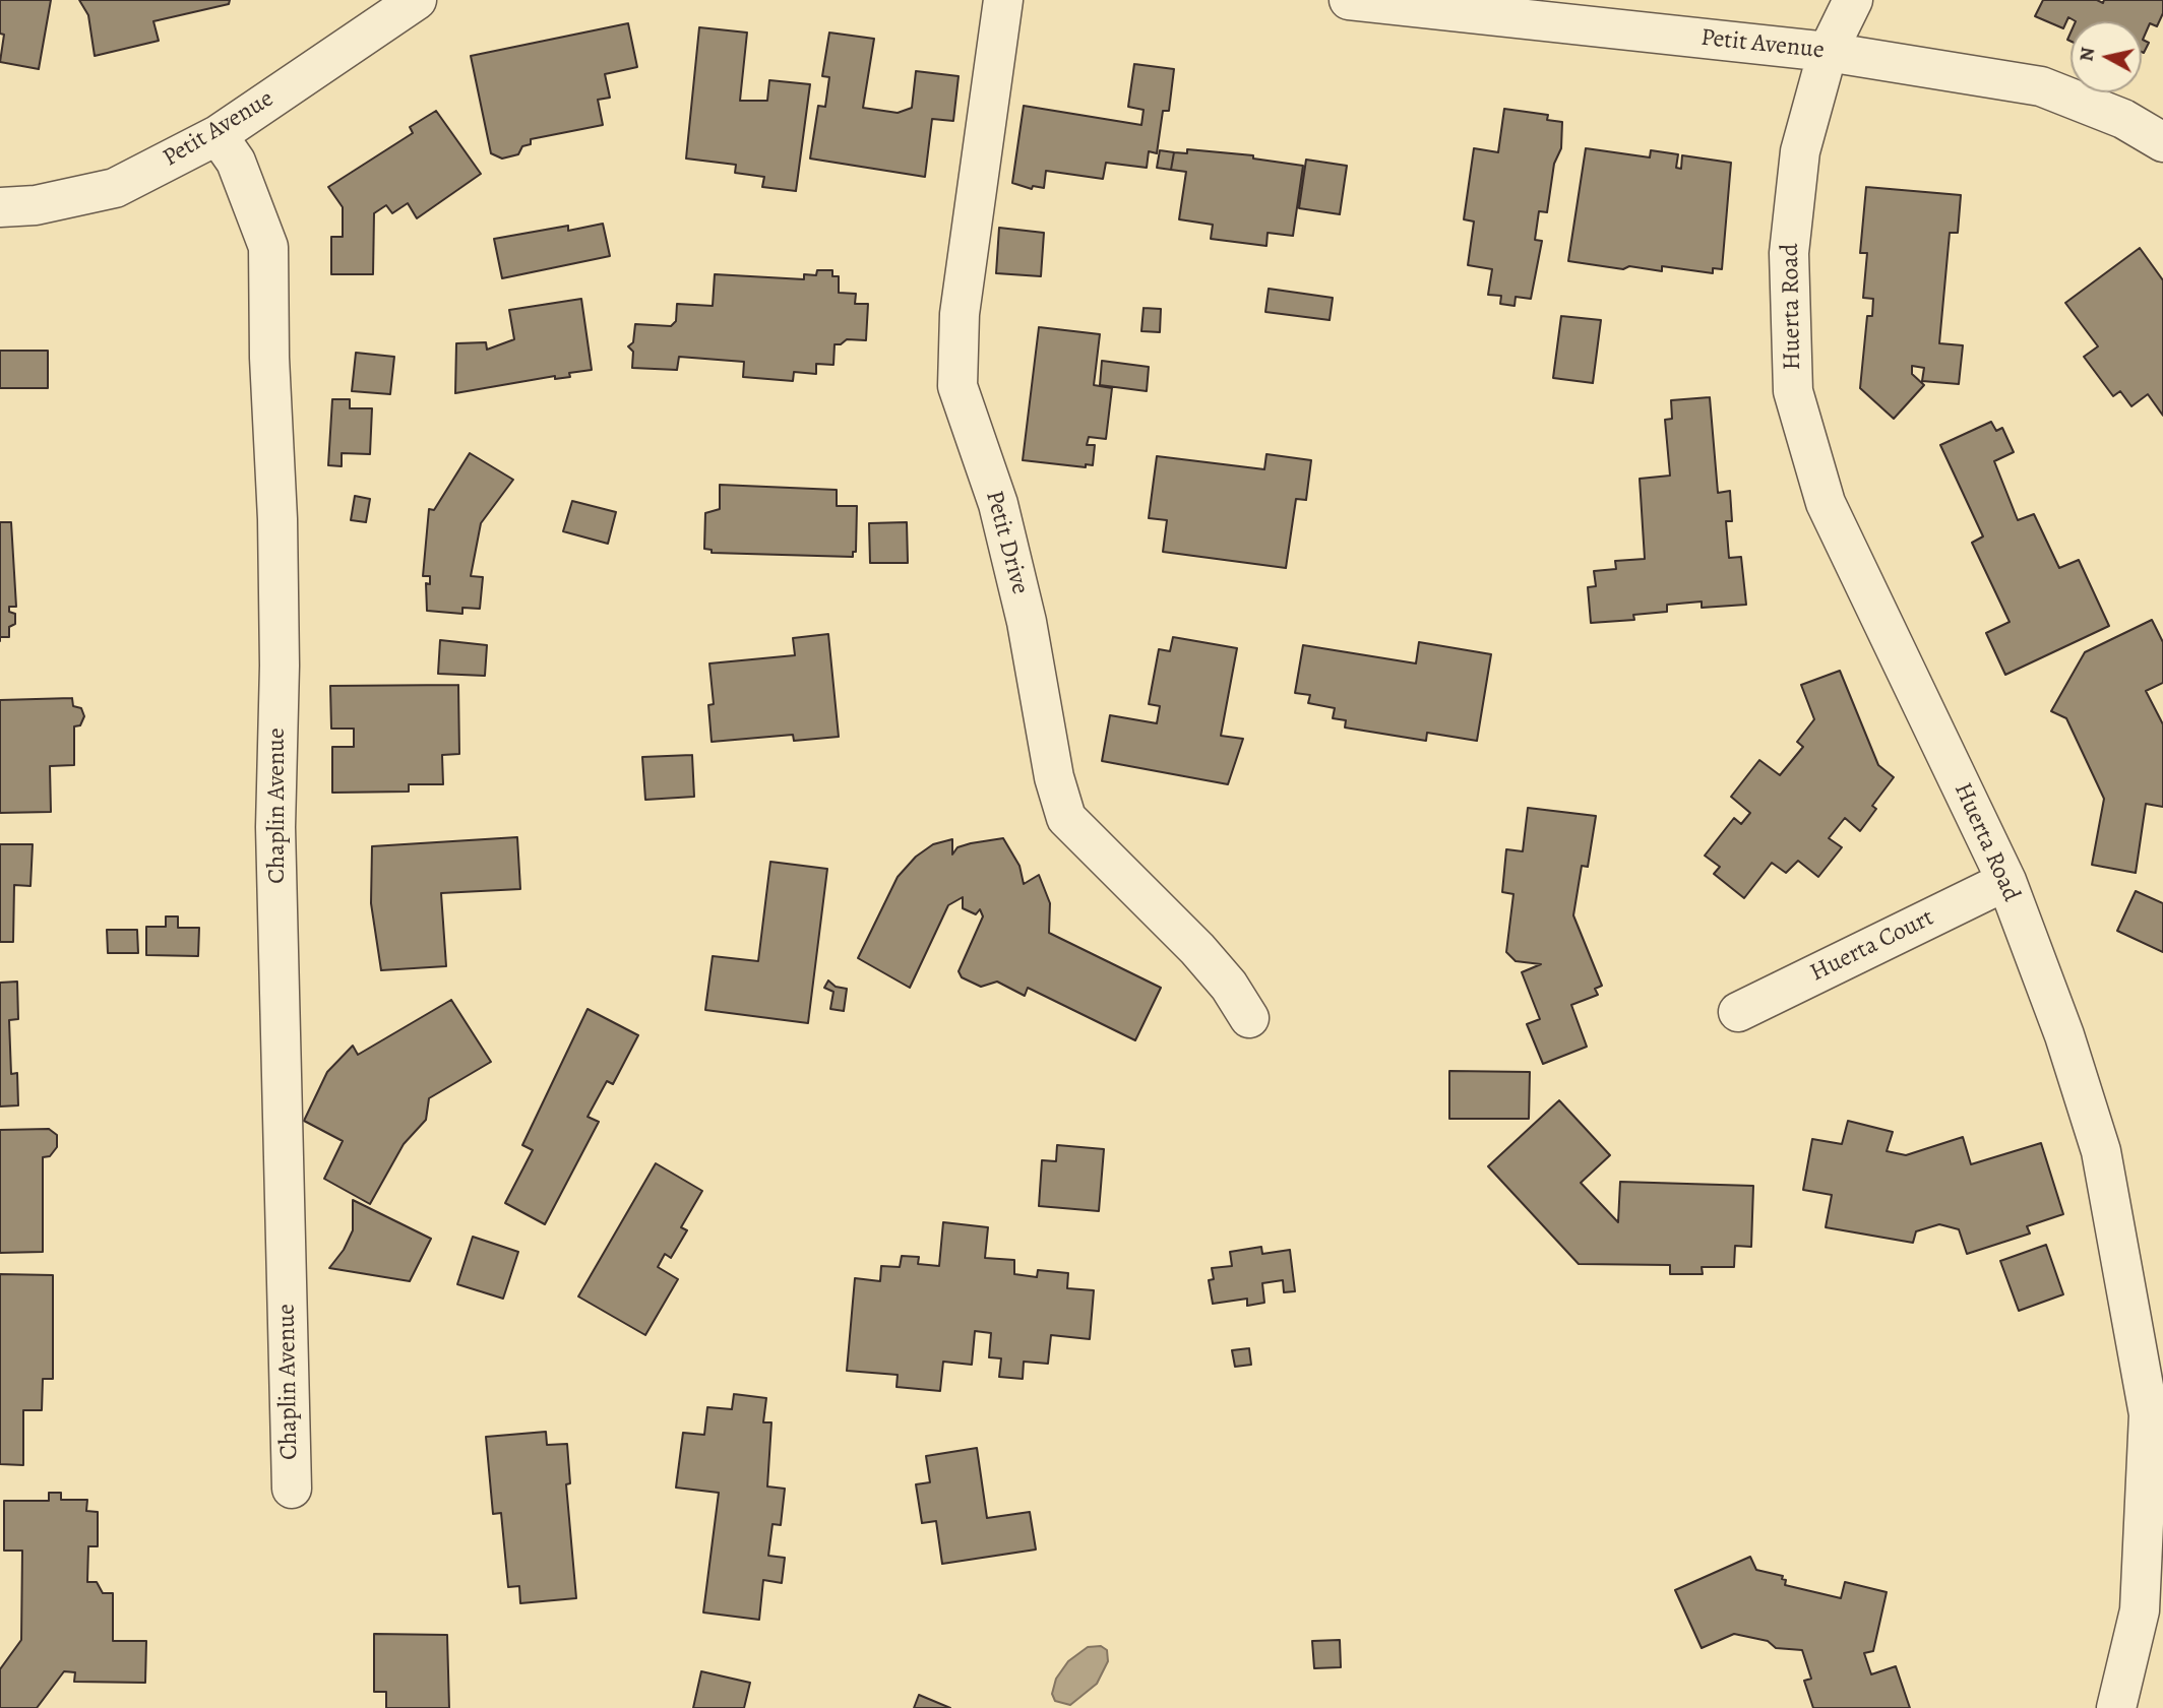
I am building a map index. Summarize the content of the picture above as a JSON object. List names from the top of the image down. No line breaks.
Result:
{"streets":{"street":["Petit Avenue","Huerta Road","Petit Drive","Chaplin Avenue","Huerta Court"]},"crossings":[["Petit Avenue","Huerta Road"],["Petit Avenue","Chaplin Avenue"],["Huerta Road","Huerta Court"]],"north":"left"}
